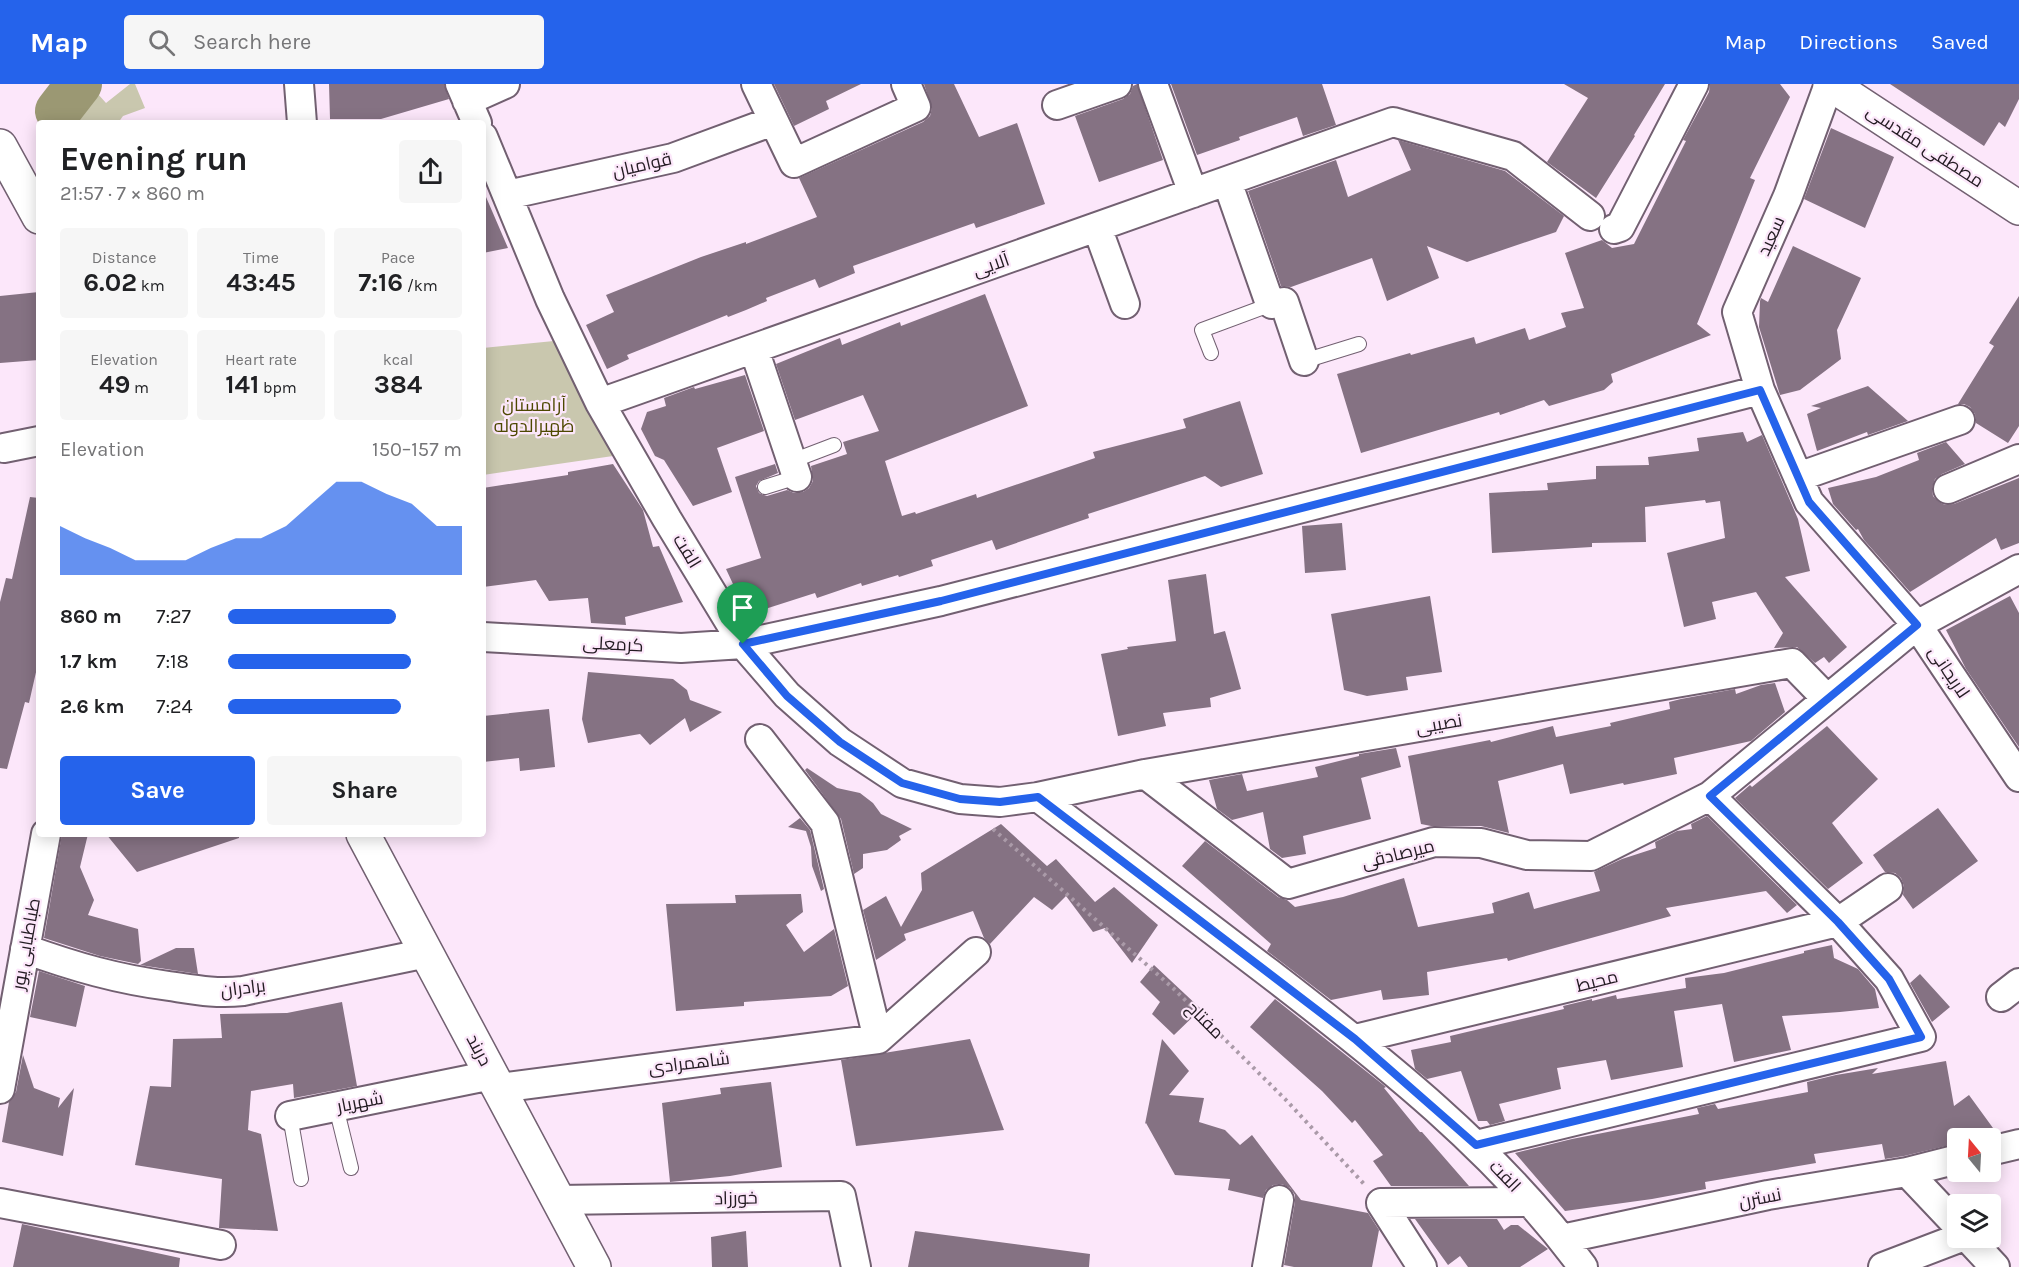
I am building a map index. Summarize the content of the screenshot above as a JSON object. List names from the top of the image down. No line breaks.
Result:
{"streets":{"main road":["مصطفی مقدسی","دربند"],"street":["قوامیان","سعید","آلایی","الفت","کرمعلی","لاریجانی","نصیبی","میرصادقی","طباطبایی پور","محیط","برادران","شاهمرادی","شهریار","خورزاد","نسترن"],"path":["مفتاح"]},"crossings":[["مصطفی مقدسی","سعید"],["قوامیان","الفت"],["سعید","کرمعلی"],["سعید","لاریجانی"],["آلایی","الفت"],["الفت","کرمعلی"],["الفت","نصیبی"],["الفت","محیط"],["الفت","مفتاح"],["الفت","نسترن"],["کرمعلی","لاریجانی"],["نصیبی","میرصادقی"],["طباطبایی پور","برادران"],["برادران","دربند"],["دربند","شاهمرادی"],["دربند","شهریار"],["دربند","خورزاد"],["شاهمرادی","شهریار"]],"parks":["آرامستان ظهیرالدوله"],"north":"top","page":{"header":"Map","search":"Search here","nav":["Map","Directions","Saved"],"heading":["Evening run","21:57 · 7 × 860 m"],"stats":[["Distance","6.02 km"],["Time","43:45"],["Pace","7:16 /km"],["Elevation","49 m"],["Heart rate","141 bpm"],["kcal","384"]],"chart":["Elevation","150–157 m"],"list":[{"name":"860 m","note":"7:27"},{"name":"1.7 km","note":"7:18"},{"name":"2.6 km","note":"7:24"}],"buttons":["Save","Share"]}}
